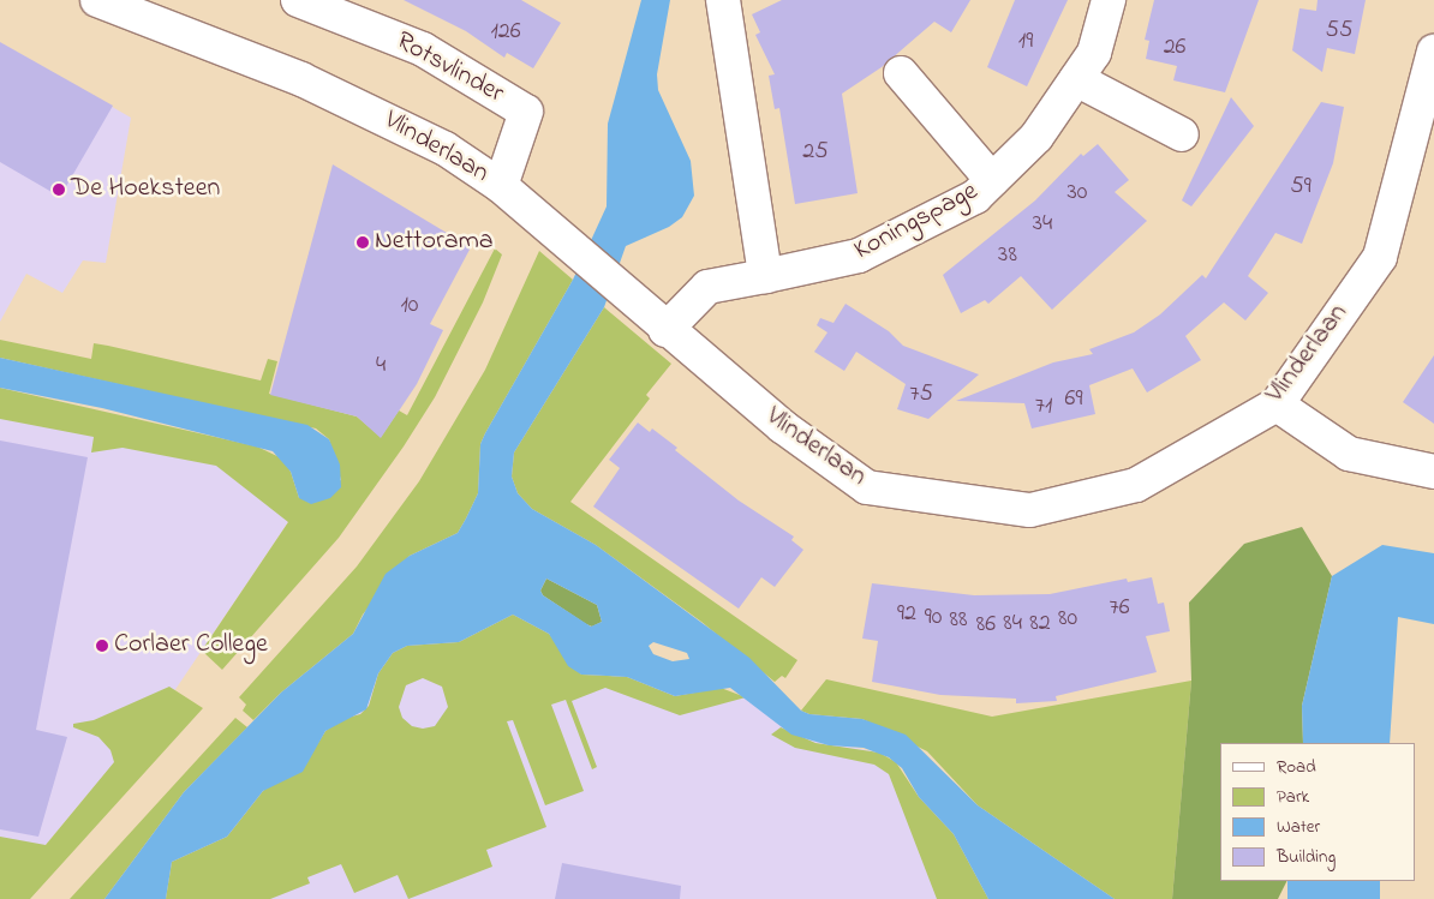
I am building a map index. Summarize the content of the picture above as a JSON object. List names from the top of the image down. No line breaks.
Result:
{"streets":{"street":["Rotsvlinder","Vlinderlaan","Koningspage"]},"crossings":[["Rotsvlinder","Vlinderlaan"],["Vlinderlaan","Koningspage"]],"places":["De Hoeksteen","Nettorama","Corlaer College"],"house_numbers":["55","126","19","26","25","59","30","34","38","10","4","75","69","71","76","92","90","80","88","84","82","86"],"legend":["Road","Park","Water","Building"]}
